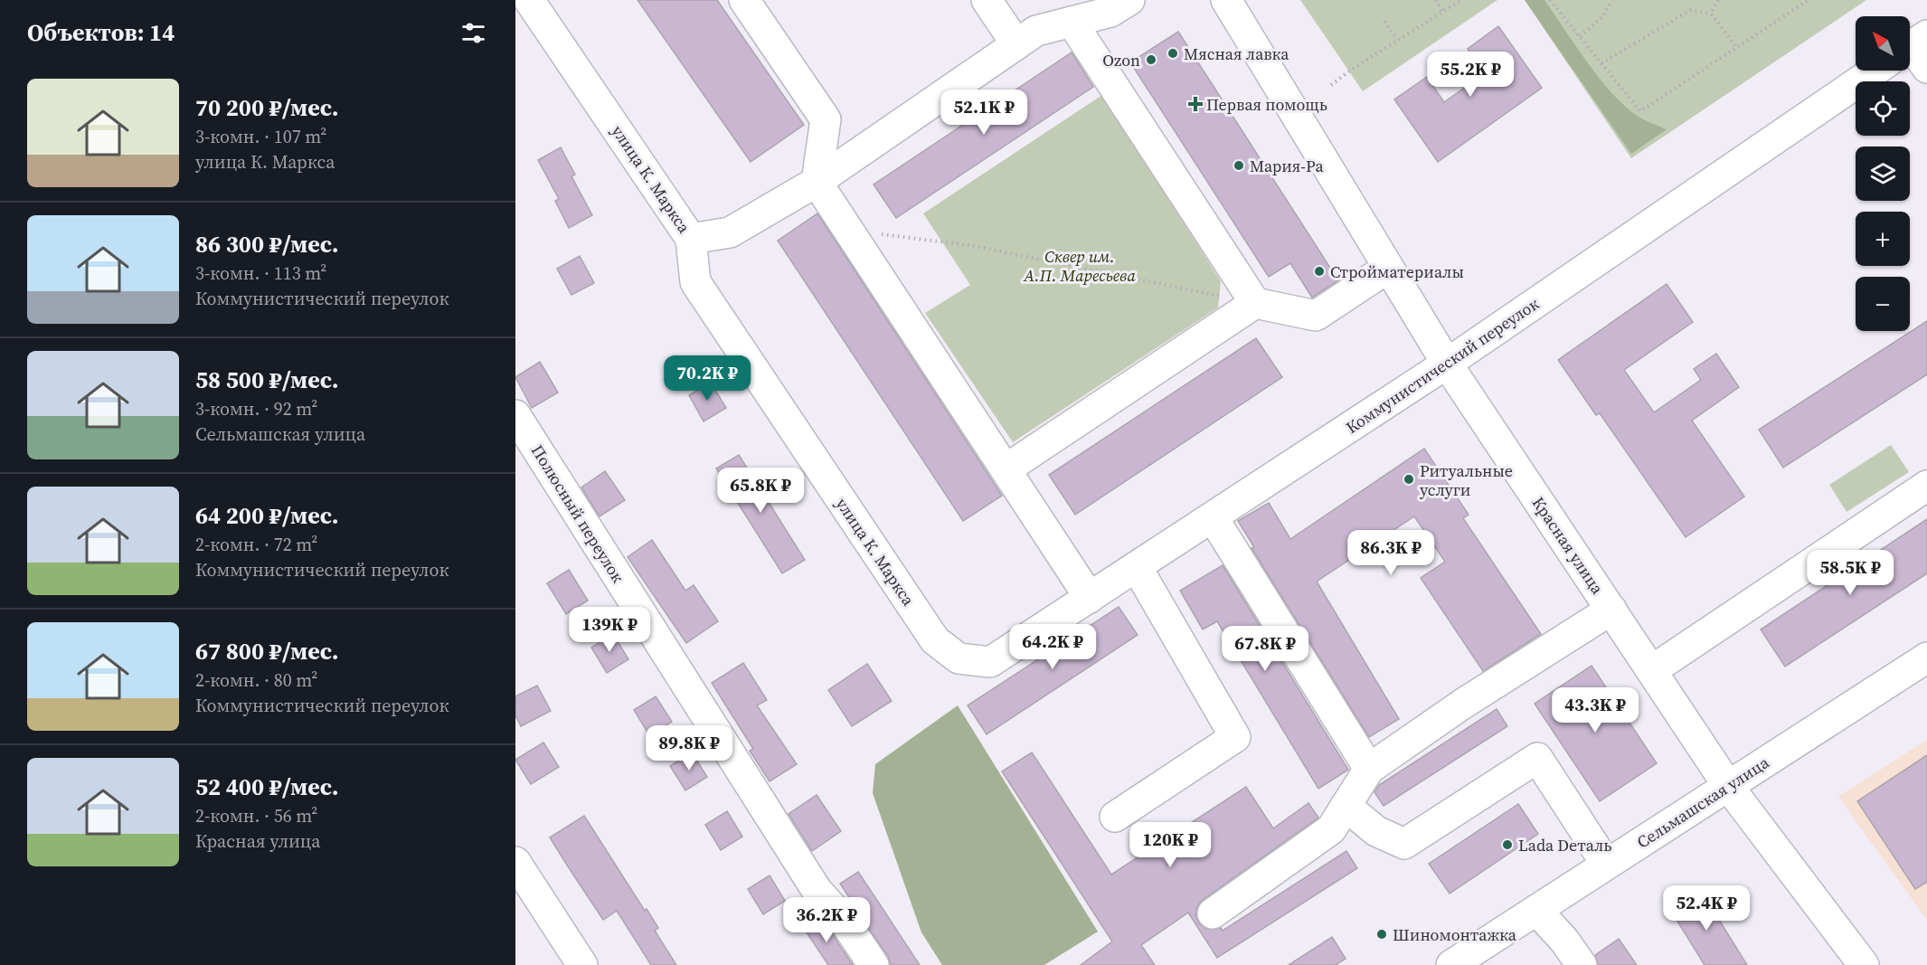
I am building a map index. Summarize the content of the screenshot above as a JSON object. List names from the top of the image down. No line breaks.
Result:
{"streets":{"street":["улица К. Маркса","Коммунистический переулок","Полюсный переулок","Красная улица","Сельмашская улица"]},"crossings":[["улица К. Маркса","Коммунистический переулок"],["Коммунистический переулок","Красная улица"],["Красная улица","Сельмашская улица"]],"parks":["Сквер им. А.П. Маресьева"],"places":{"other":["Мясная лавка","Ozon","Мария-Ра","Стройматериалы","Ритуальные услуги","Lada Dеталь","Шиномонтажка"],"health":["Первая помощь"]},"north":"top left","page":{"heading":"Объектов: 14","map_buttons":["+","−"],"price":["55.2K ₽","52.1K ₽","70.2K ₽","65.8K ₽","86.3K ₽","58.5K ₽","139K ₽","64.2K ₽","67.8K ₽","43.3K ₽","89.8K ₽","120K ₽","52.4K ₽","36.2K ₽"],"list":[{"name":"70 200 ₽/мес.","note":"3-комн. · 107 m² · улица К. Маркса"},{"name":"86 300 ₽/мес.","note":"3-комн. · 113 m² · Коммунистический переулок"},{"name":"58 500 ₽/мес.","note":"3-комн. · 92 m² · Сельмашская улица"},{"name":"64 200 ₽/мес.","note":"2-комн. · 72 m² · Коммунистический переулок"},{"name":"67 800 ₽/мес.","note":"2-комн. · 80 m² · Коммунистический переулок"},{"name":"52 400 ₽/мес.","note":"2-комн. · 56 m² · Красная улица"}]}}
